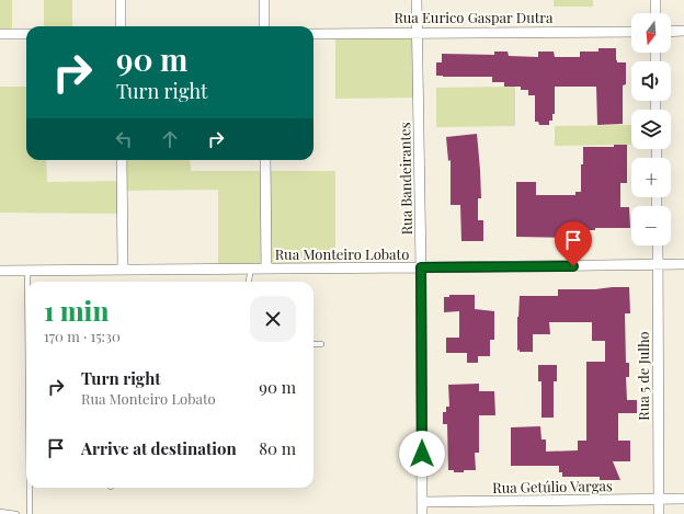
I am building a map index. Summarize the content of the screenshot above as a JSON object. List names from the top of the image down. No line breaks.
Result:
{"streets":{"street":["Rua Eurico Gaspar Dutra","Rua Bandeirantes","Rua Monteiro Lobato","Rua 5 de Julho","Rua Getúlio Vargas"]},"crossings":[["Rua Eurico Gaspar Dutra","Rua Bandeirantes"],["Rua Bandeirantes","Rua Monteiro Lobato"],["Rua Bandeirantes","Rua Getúlio Vargas"],["Rua Monteiro Lobato","Rua 5 de Julho"],["Rua 5 de Julho","Rua Getúlio Vargas"]],"north":"bottom","page":{"map_buttons":["+","−"],"turn":["90 m","Turn right"],"heading":["1 min","170 m · 15:30"],"list":[{"name":"Turn right","note":"Rua Monteiro Lobato","value":"90 m"},{"name":"Arrive at destination","value":"80 m"}]}}
